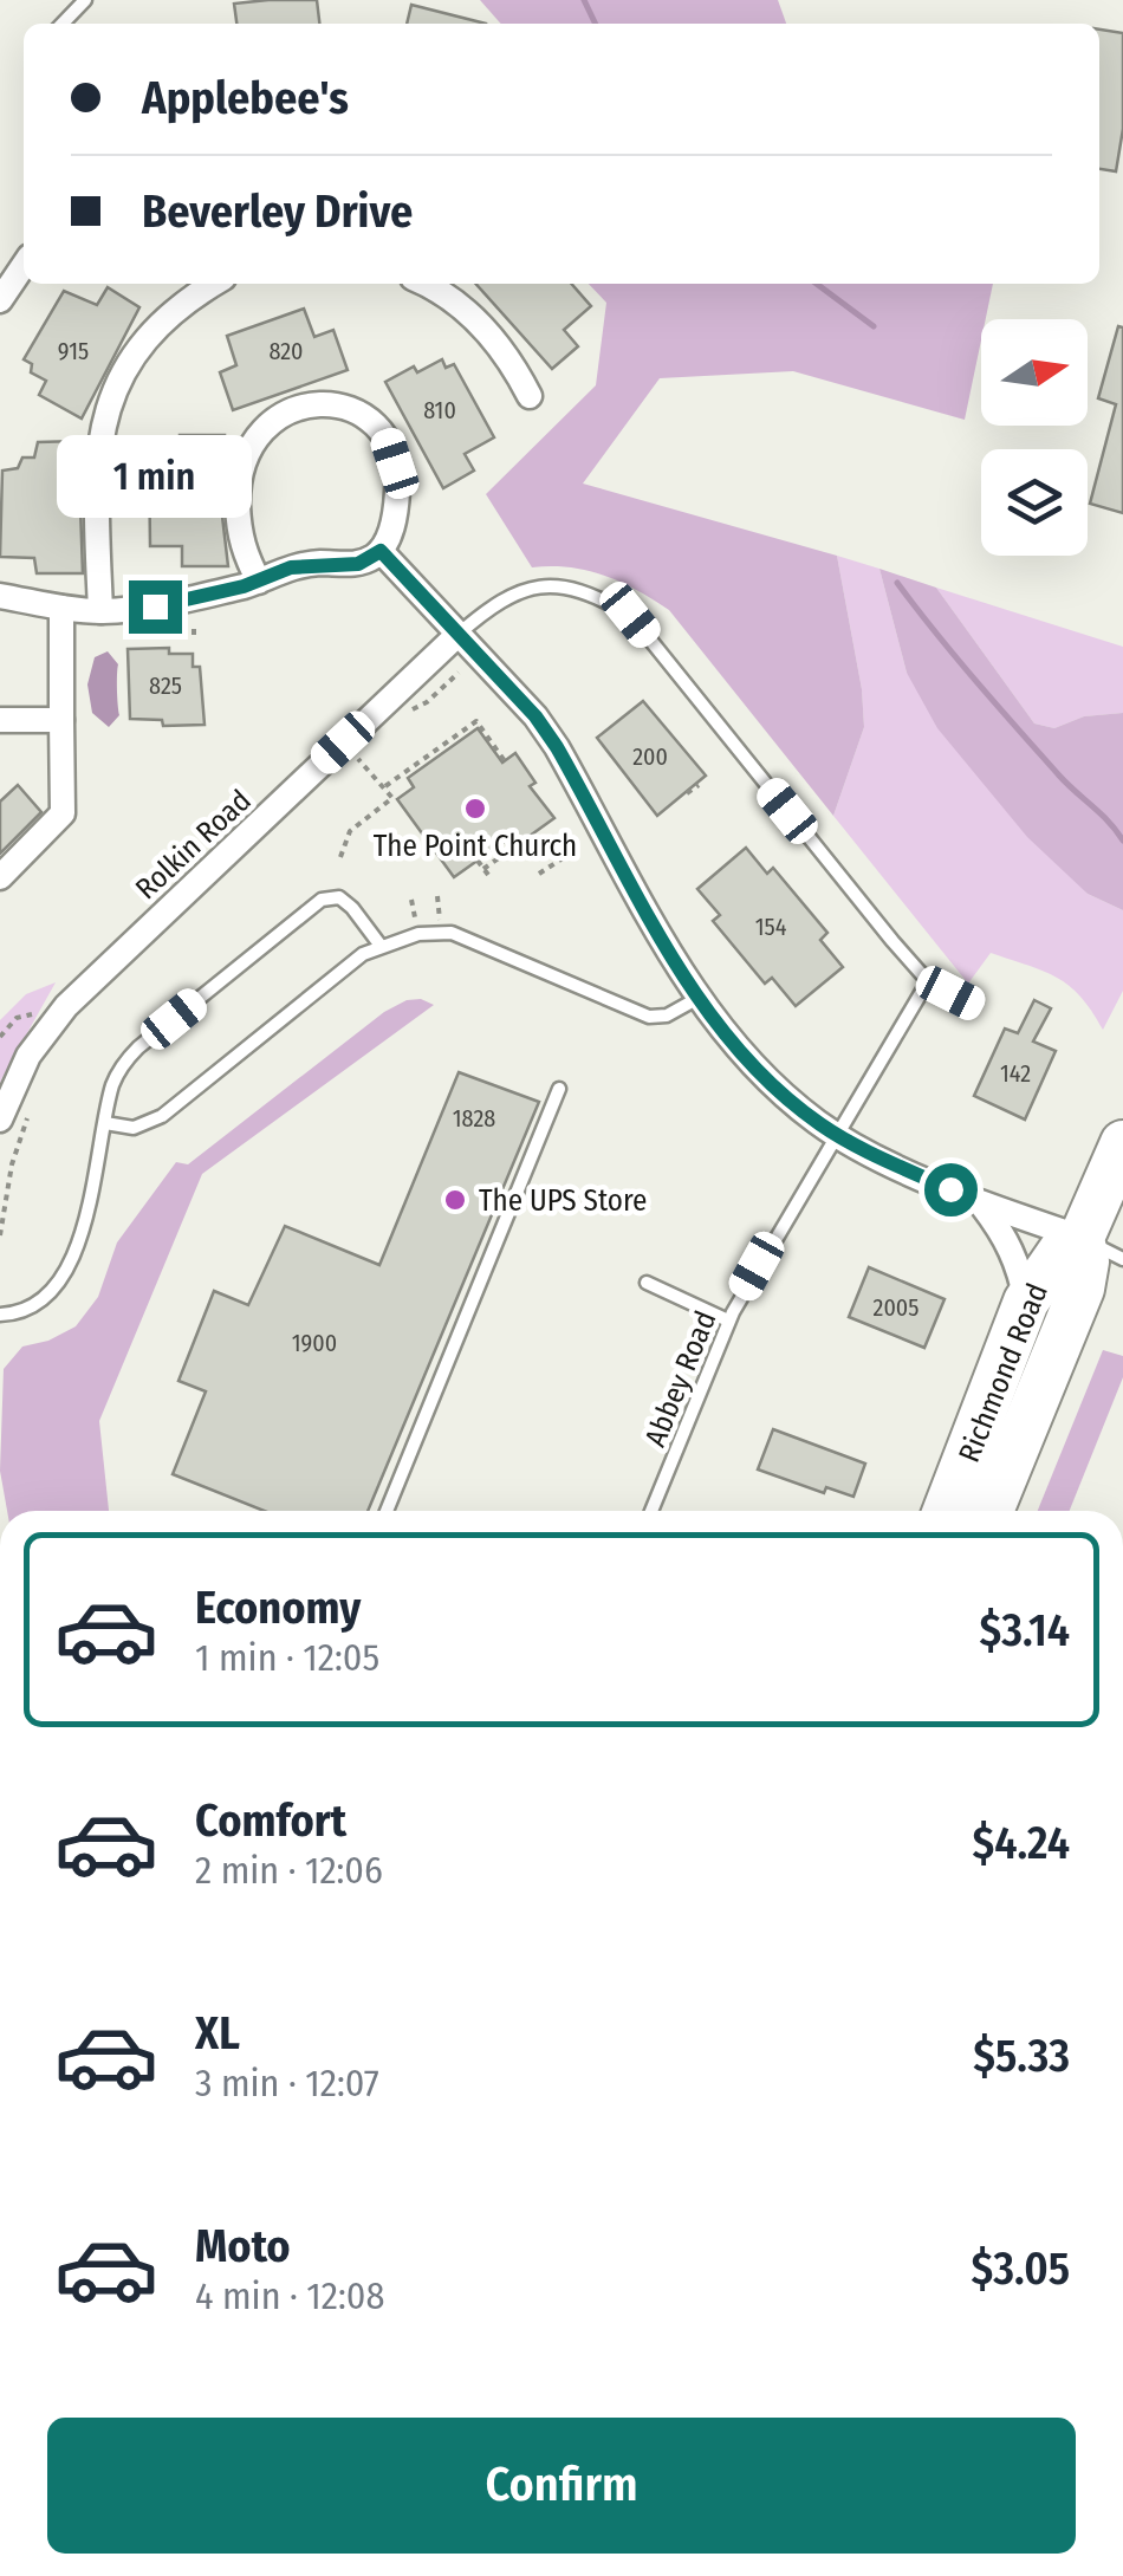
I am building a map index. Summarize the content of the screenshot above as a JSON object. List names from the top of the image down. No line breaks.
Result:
{"streets":{"highway":["Richmond Road"],"street":["Rolkin Road"],"lane":["Abbey Road"]},"places":["The Point Church","The UPS Store"],"house_numbers":["915","820","810","825","200","154","142","1828","2005","1900"],"north":"right","page":{"banner":["Applebee's","Beverley Drive"],"bubble":"1 min","list":[{"name":"Economy","note":"1 min · 12:05","value":"$3.14"},{"name":"Comfort","note":"2 min · 12:06","value":"$4.24"},{"name":"XL","note":"3 min · 12:07","value":"$5.33"},{"name":"Moto","note":"4 min · 12:08","value":"$3.05"}],"buttons":"Confirm"}}
